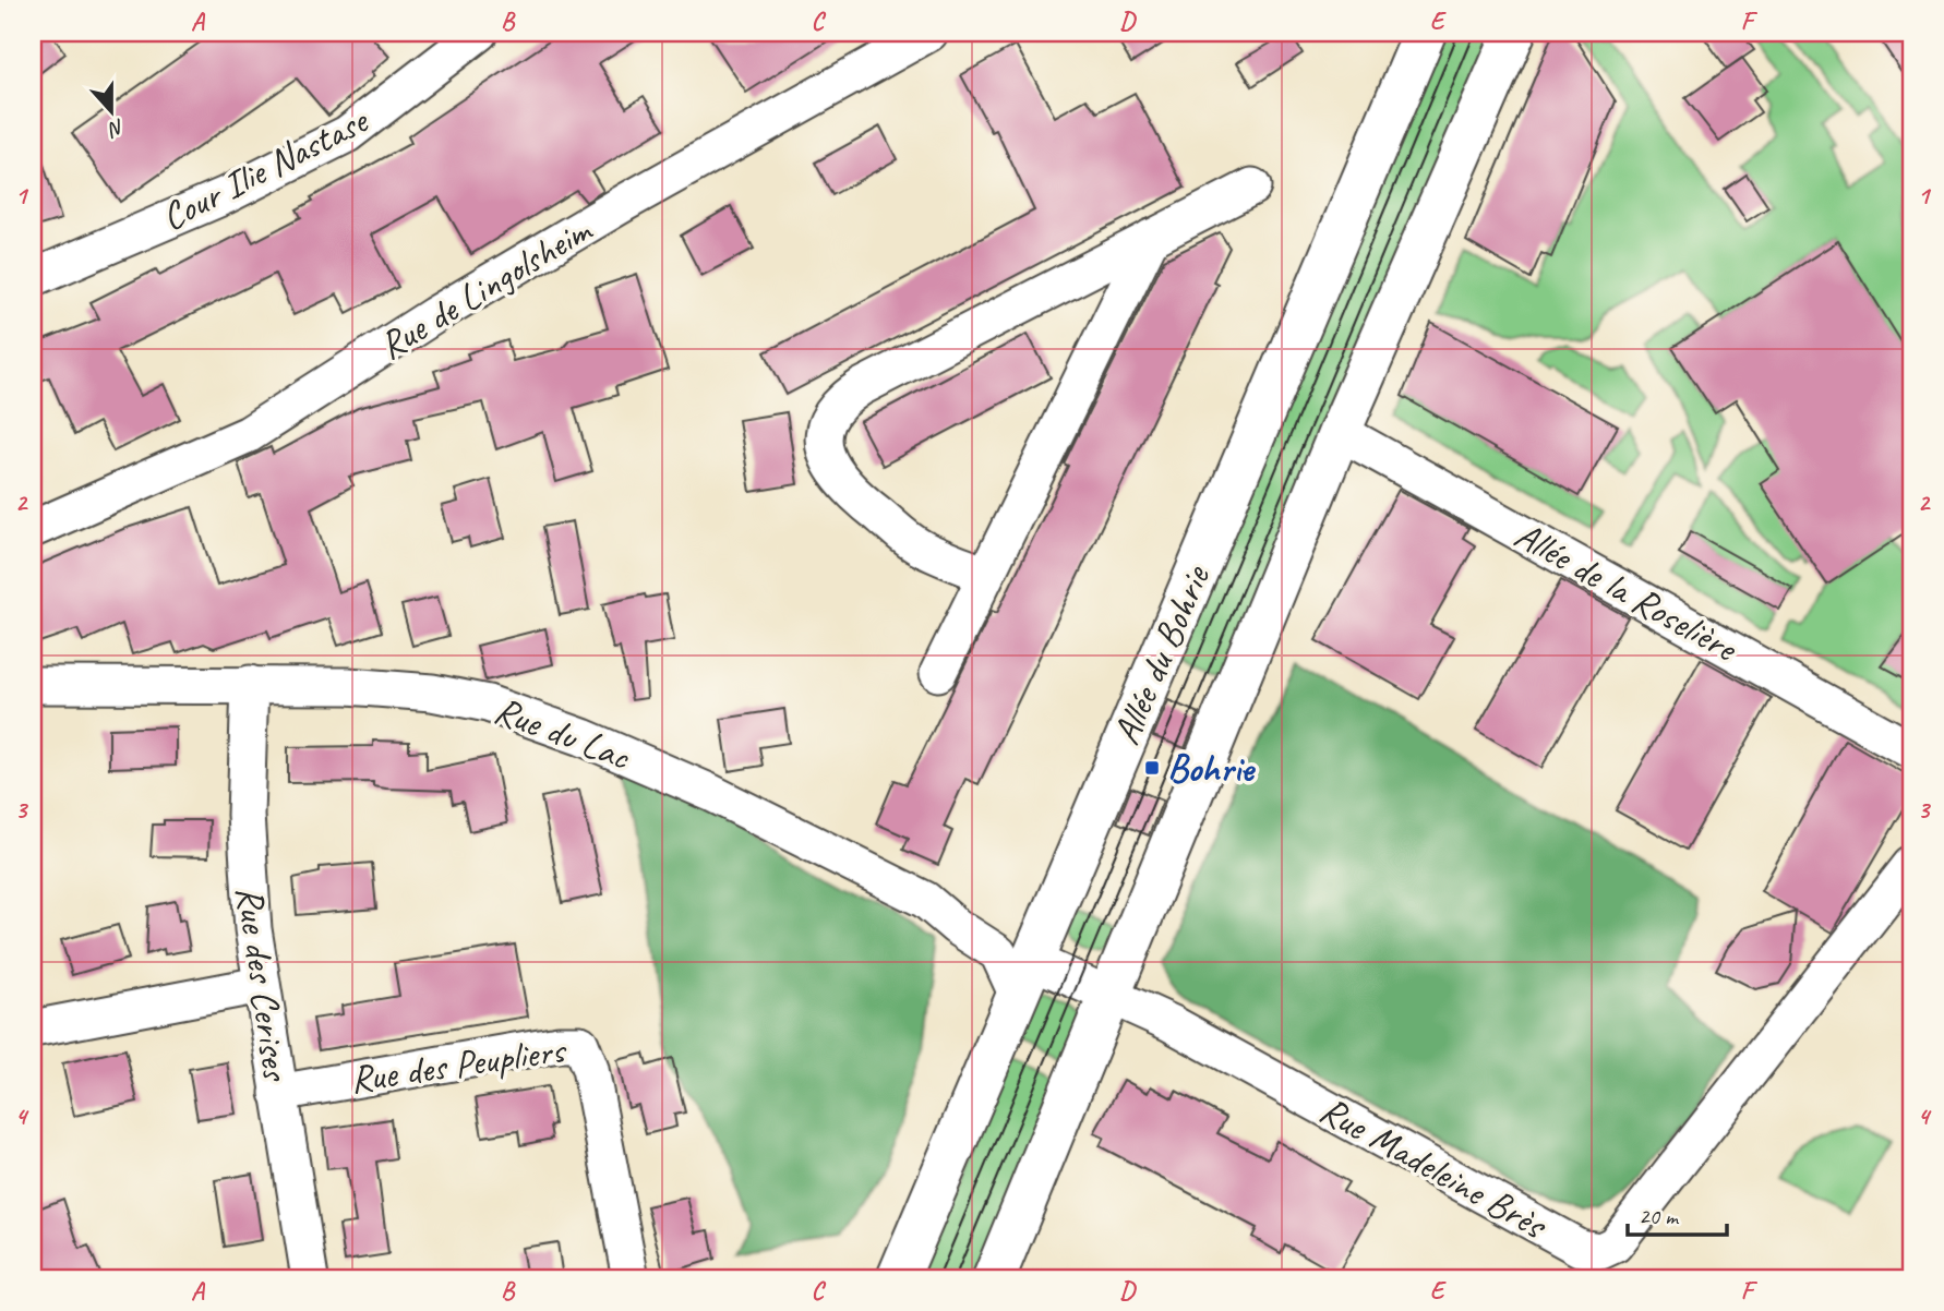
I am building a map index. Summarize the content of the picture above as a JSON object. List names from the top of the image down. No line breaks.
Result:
{"streets":{"main road":["Allée du Bohrie"],"street":["Cour Ilie Nastase","Rue de Lingolsheim","Allée de la Roselière","Rue du Lac","Rue des Cerises","Rue des Peupliers","Rue Madeleine Brès"]},"crossings":[["Allée de la Roselière","Allée du Bohrie"],["Allée du Bohrie","Rue du Lac"],["Allée du Bohrie","Rue Madeleine Brès"],["Rue du Lac","Rue des Cerises"],["Rue du Lac","Rue Madeleine Brès"],["Rue des Cerises","Rue des Peupliers"]],"places":{"transit":["Bohrie"]},"scale_bar":"20 m","north":"bottom","grid":{"columns":["A","B","C","D","E","F"],"rows":["1","2","3","4"]}}
